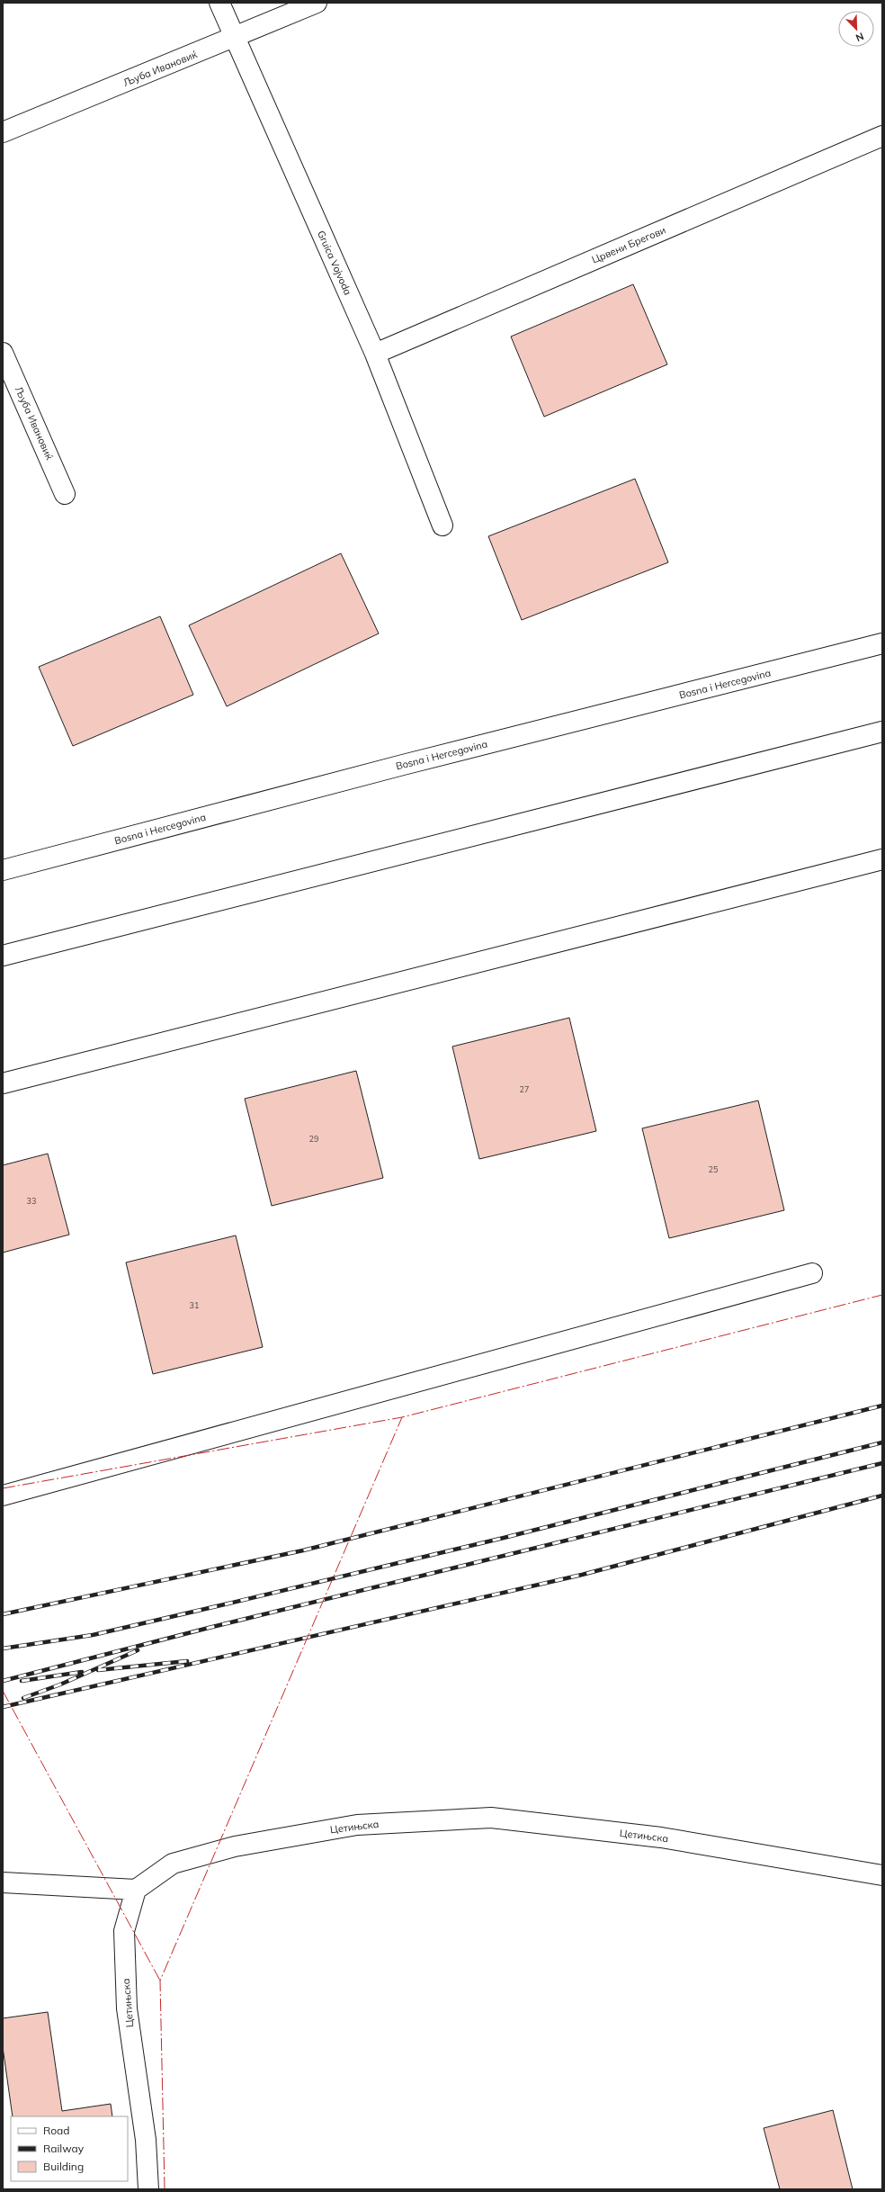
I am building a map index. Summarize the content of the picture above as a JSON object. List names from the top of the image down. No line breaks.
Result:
{"streets":{"street":["Љуба Ивановиќ","Црвени Брегови","Gruica Vojvoda","Bosna i Hercegovina","Цетињска"]},"crossings":[["Љуба Ивановиќ","Gruica Vojvoda"],["Црвени Брегови","Gruica Vojvoda"]],"house_numbers":["27","29","25","33","31"],"legend":["Road","Railway","Building"],"north":"bottom right"}
